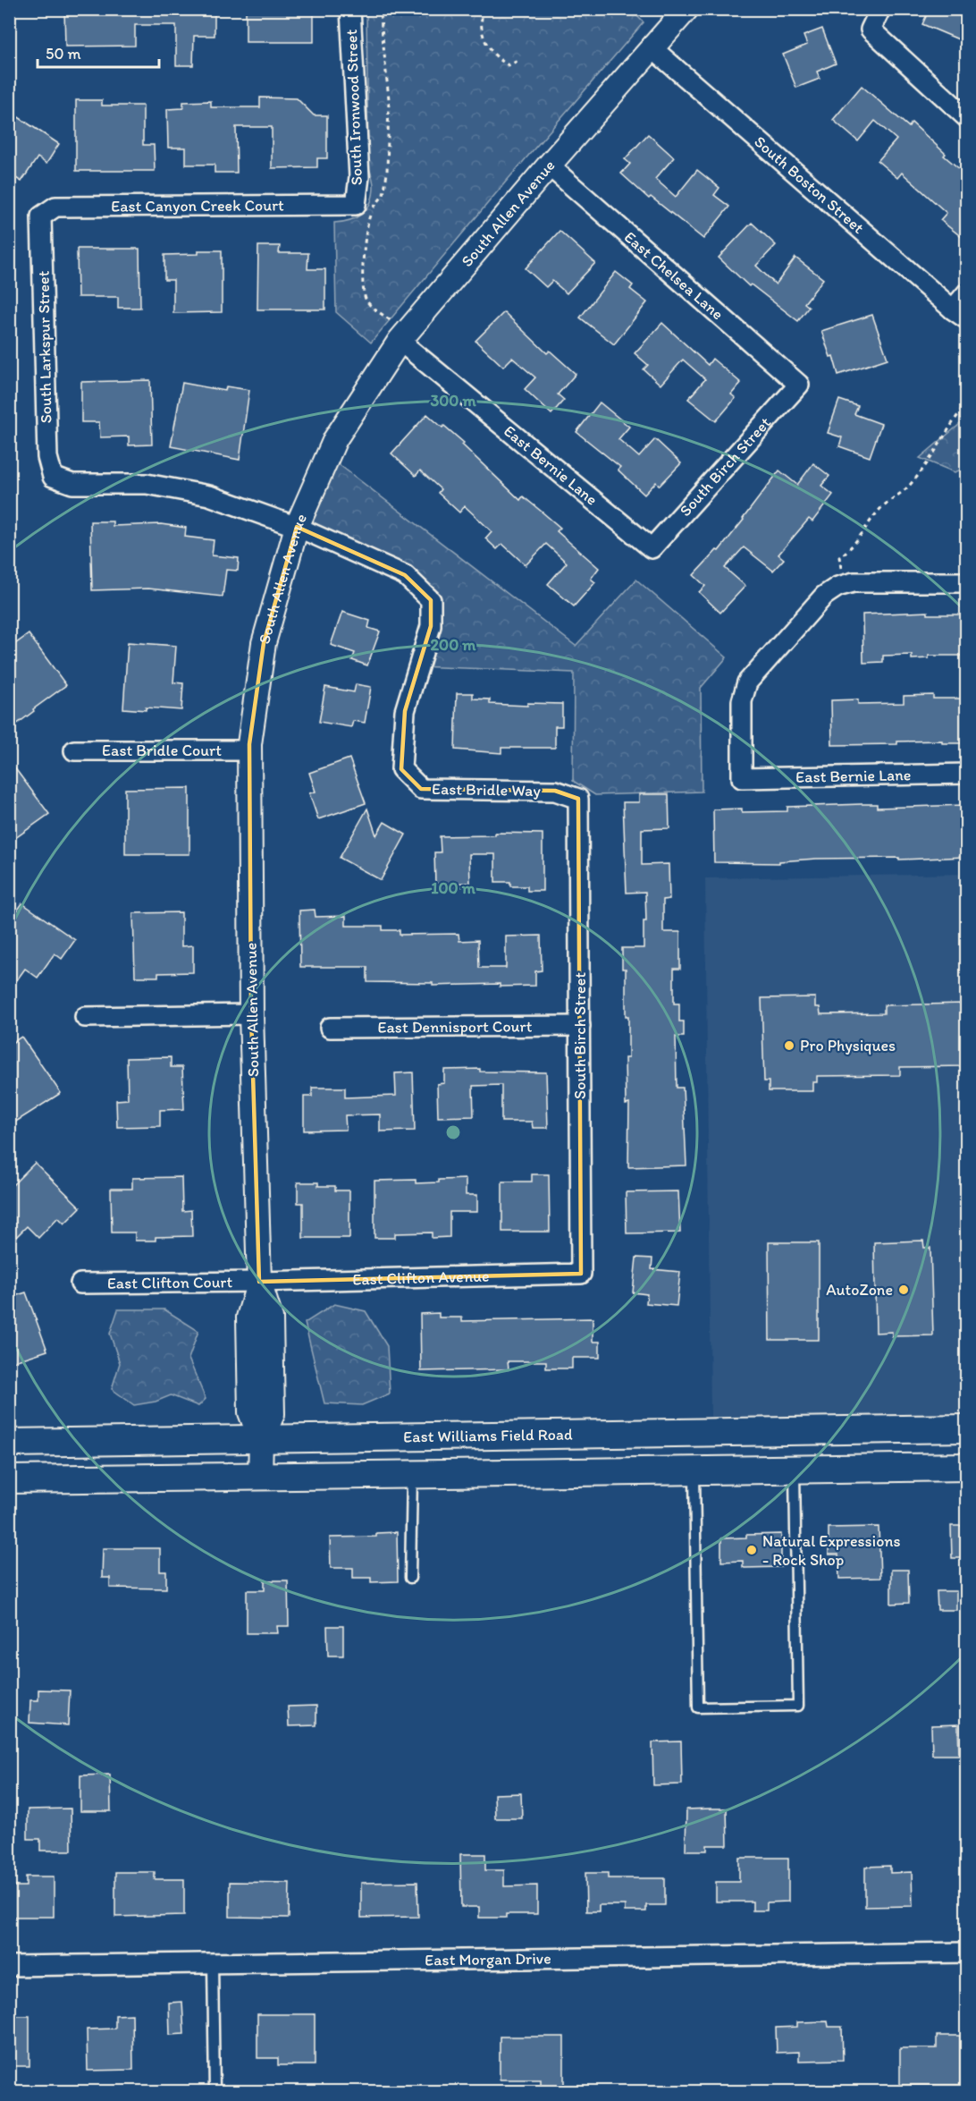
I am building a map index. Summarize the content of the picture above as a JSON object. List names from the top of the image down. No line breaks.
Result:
{"streets":{"main road":["East Williams Field Road"],"street":["South Ironwood Street","South Boston Street","East Canyon Creek Court","South Allen Avenue","East Chelsea Lane","South Larkspur Street","East Bernie Lane","South Birch Street","East Bridle Court","East Bridle Way","East Dennisport Court","East Clifton Avenue","East Clifton Court","East Morgan Drive"]},"crossings":[["South Ironwood Street","East Canyon Creek Court"],["South Boston Street","South Allen Avenue"],["East Canyon Creek Court","South Larkspur Street"],["South Allen Avenue","East Chelsea Lane"],["South Allen Avenue","South Larkspur Street"],["South Allen Avenue","East Bernie Lane"],["South Allen Avenue","East Bridle Court"],["South Allen Avenue","East Bridle Way"],["South Allen Avenue","East Clifton Avenue"],["South Allen Avenue","East Clifton Court"],["South Allen Avenue","East Williams Field Road"],["East Chelsea Lane","South Birch Street"],["South Larkspur Street","East Bridle Way"],["East Bernie Lane","South Birch Street"],["South Birch Street","East Bridle Way"],["South Birch Street","East Dennisport Court"],["South Birch Street","East Clifton Avenue"],["East Clifton Avenue","East Clifton Court"]],"places":["Pro Physiques","AutoZone","Natural Expressions - Rock Shop"],"scale_bar":"50 m","rings":["300 m","200 m","100 m"]}
